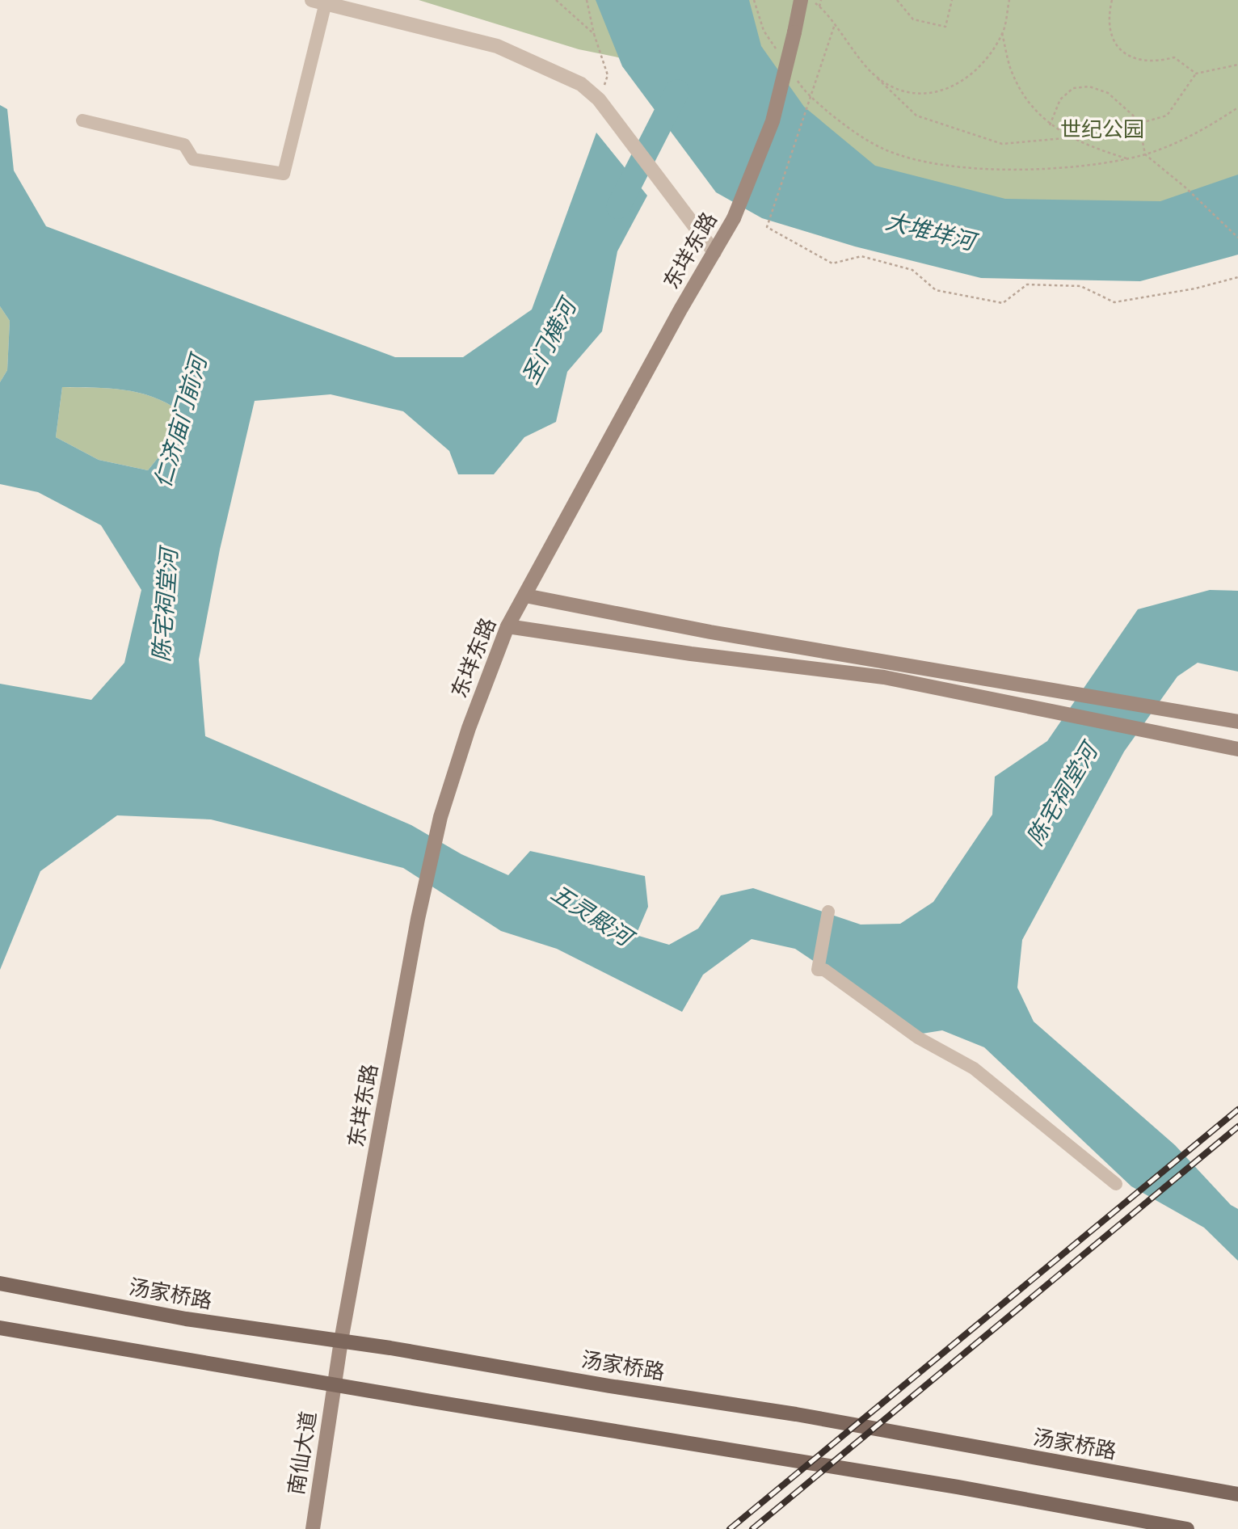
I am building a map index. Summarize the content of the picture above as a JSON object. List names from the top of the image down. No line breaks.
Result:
{"streets":{"main road":["东垟东路","汤家桥路","南仙大道"]},"crossings":[["东垟东路","汤家桥路"],["东垟东路","南仙大道"]],"water":["大堆垟河","圣门横河","仁济庙门前河","陈宅祠堂河","五灵殿河"],"parks":["世纪公园"]}
